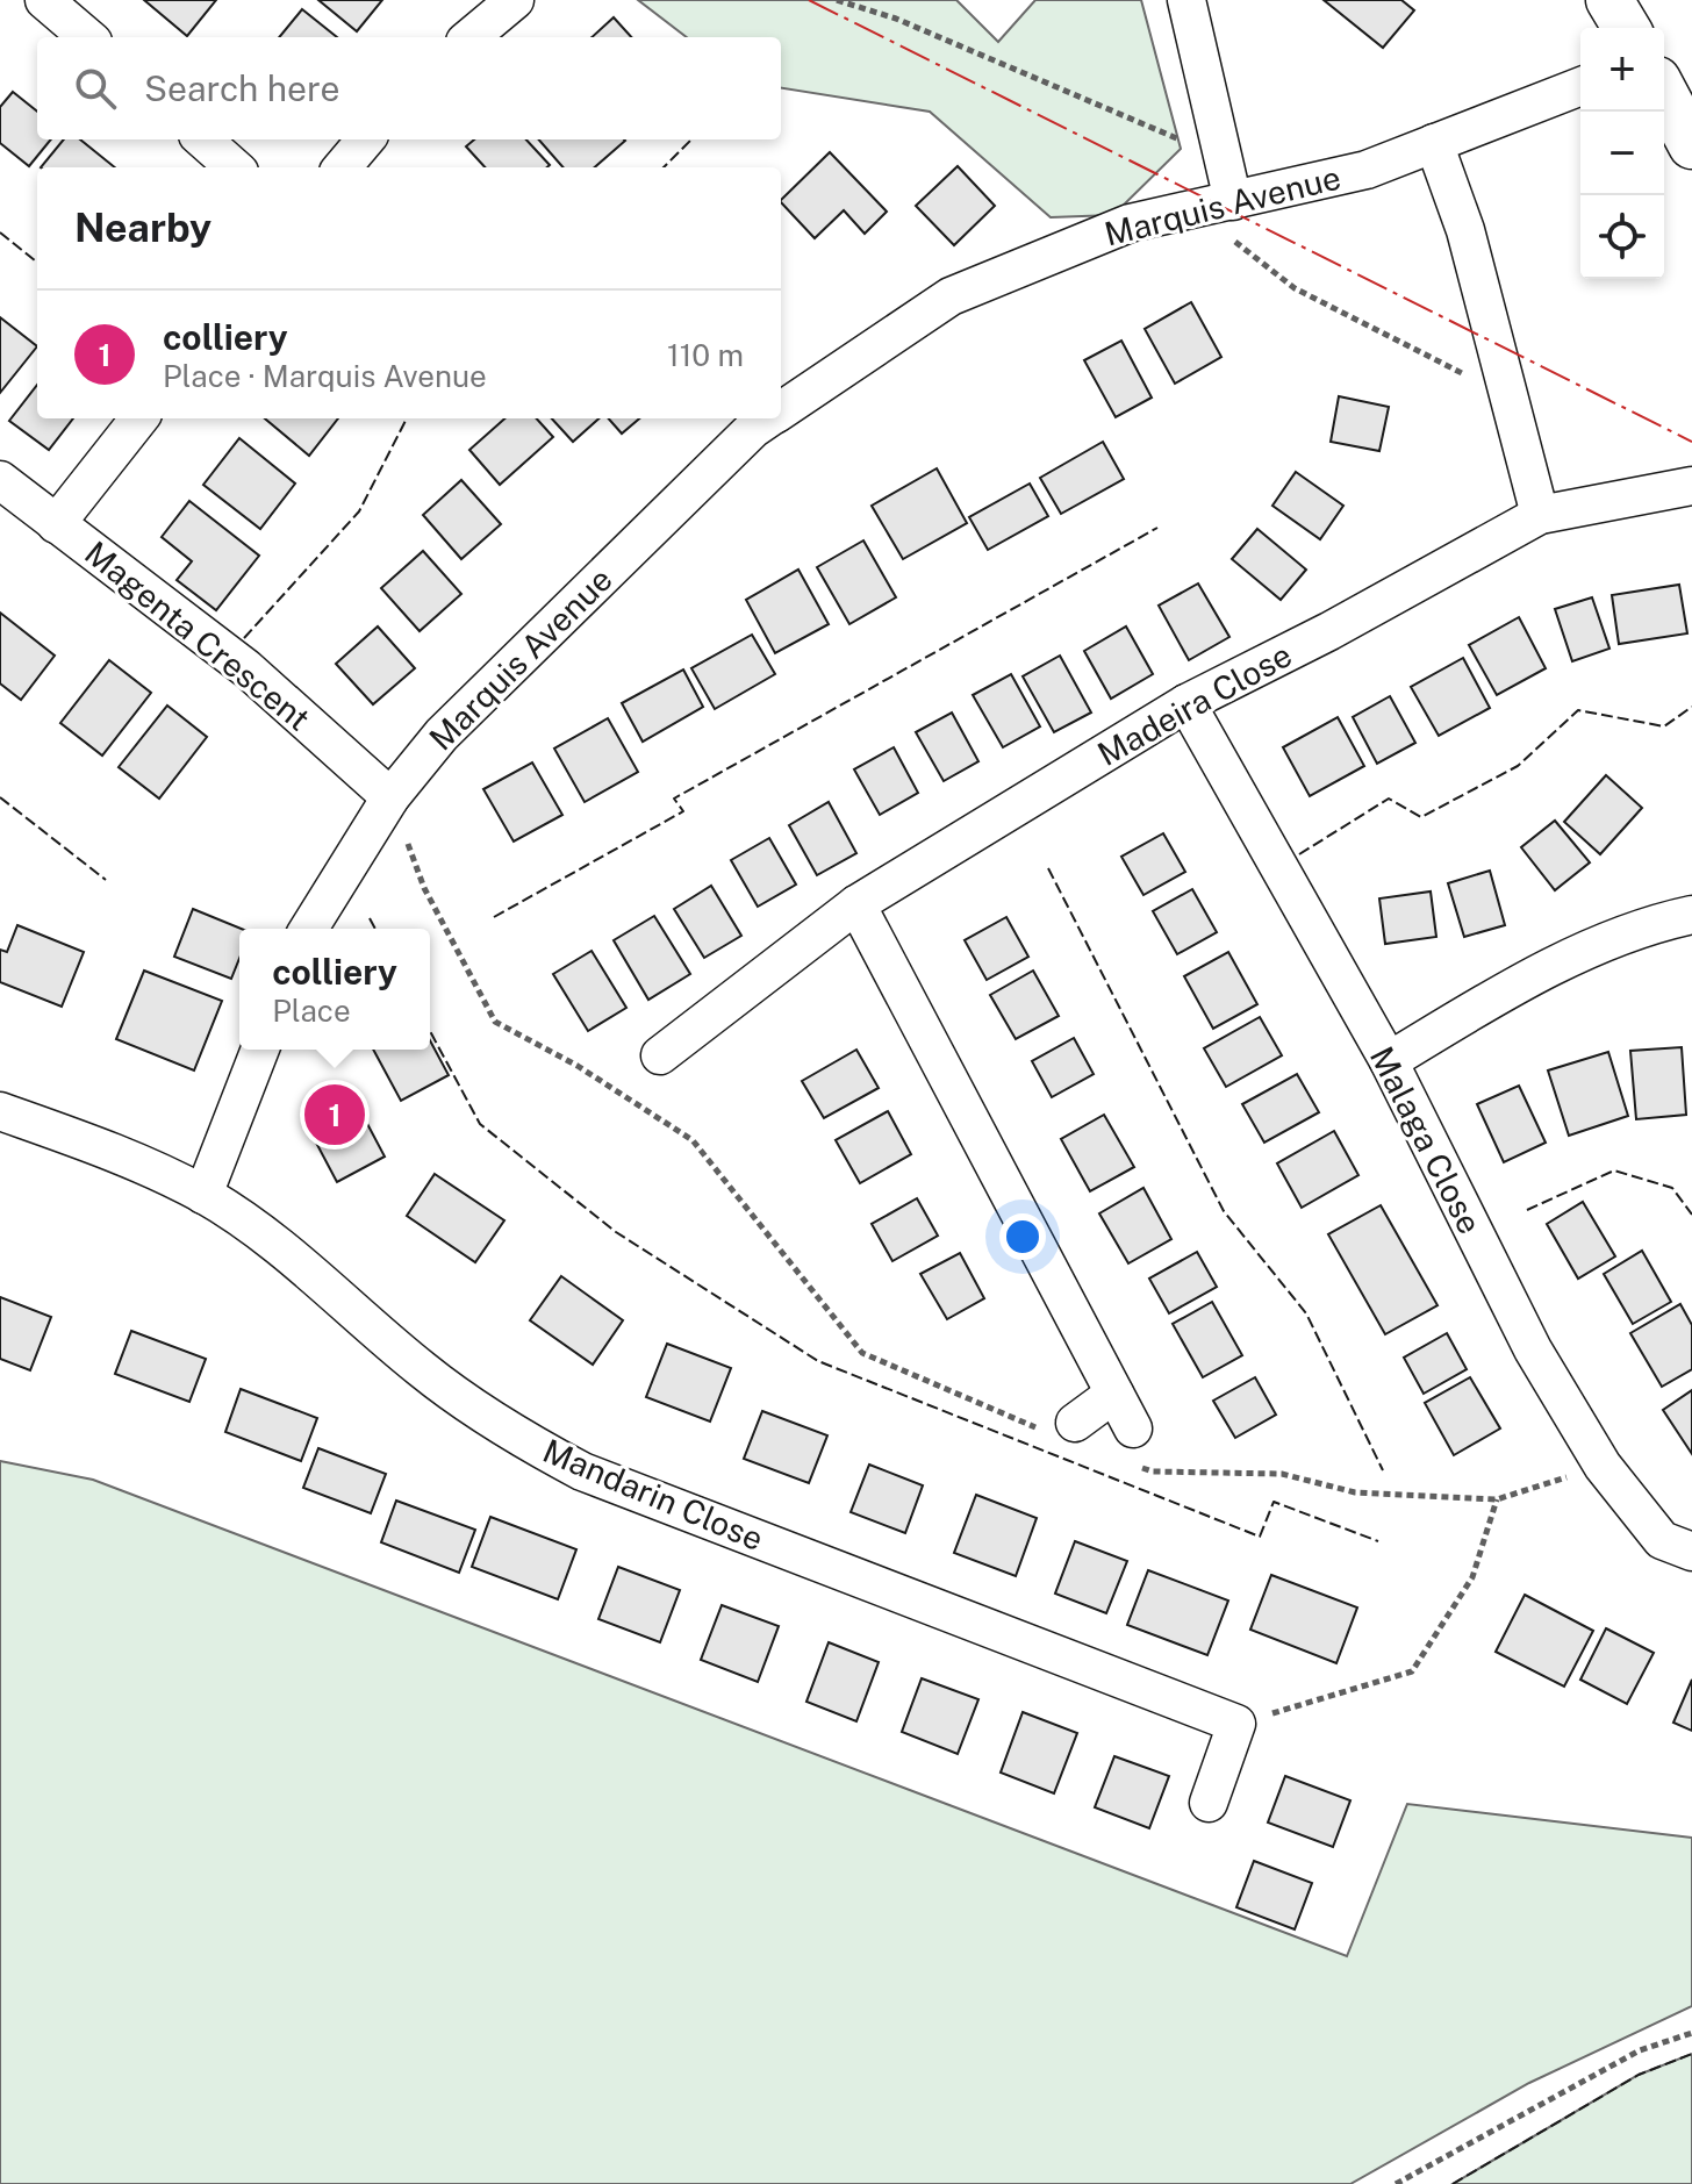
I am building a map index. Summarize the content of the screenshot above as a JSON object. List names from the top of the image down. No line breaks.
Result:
{"streets":{"street":["Marquis Avenue","Magenta Crescent","Madeira Close","Malaga Close","Mandarin Close"]},"crossings":[["Marquis Avenue","Magenta Crescent"],["Madeira Close","Malaga Close"]],"page":{"map_buttons":["+","−"],"search":"Search here","heading":"Nearby","list":[{"mark":"1","name":"colliery","note":"Place · Marquis Avenue","value":"110 m"}],"popup":["colliery","Place"],"pins":"1"}}
